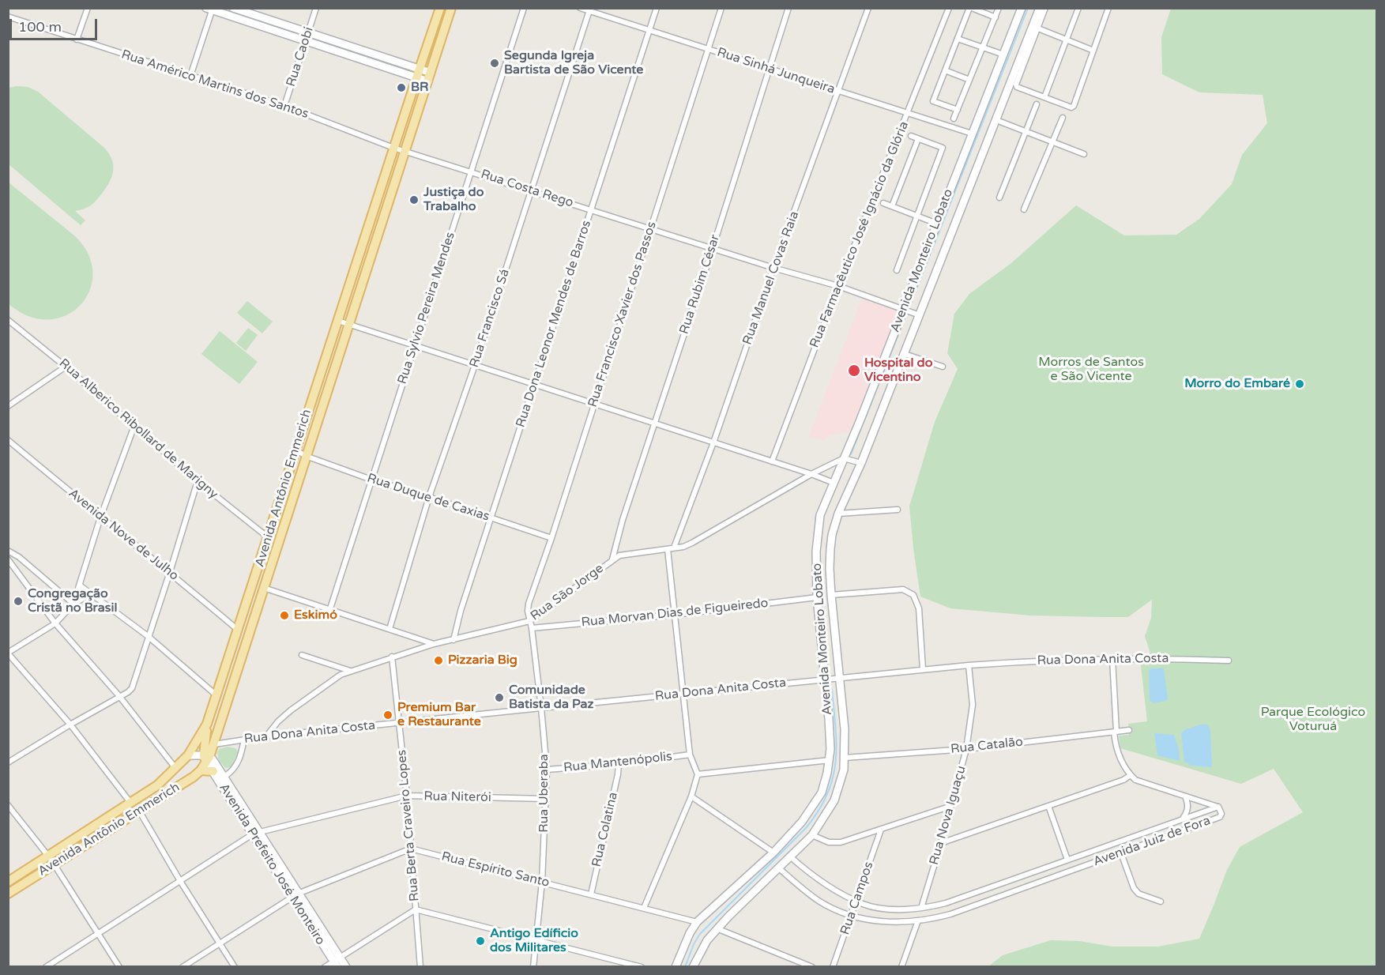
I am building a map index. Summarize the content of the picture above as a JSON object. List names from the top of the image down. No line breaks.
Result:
{"streets":{"main road":["Avenida Antônio Emmerich"],"street":["Rua Caobi","Rua Sinhá Junqueira","Rua Américo Martins dos Santos","Rua Costa Rego","Rua Farmacêutico José Ignácio da Glória","Avenida Monteiro Lobato","Rua Manuel Covas Raia","Rua Rubim César","Rua Sylvio Pereira Mendes","Rua Francisco Xavier dos Passos","Rua Francisco Sá","Rua Dona Leonor Mendes de Barros","Rua Alberico Ribollard de Marigny","Rua Duque de Caxias","Avenida Nove de Julho","Rua São Jorge","Rua Morvan Dias de Figueiredo","Rua Dona Anita Costa","Rua Catalão","Rua Mantenópolis","Rua Uberaba","Rua Niterói","Rua Nova Iguaçu","Rua Berta Craveiro Lopes","Rua Colatina","Avenida Juiz de Fora","Avenida Prefeito José Monteiro","Rua Espírito Santo","Rua Campos"]},"crossings":[["Rua Caobi","Rua Américo Martins dos Santos"],["Rua Sinhá Junqueira","Rua Farmacêutico José Ignácio da Glória"],["Rua Sinhá Junqueira","Avenida Monteiro Lobato"],["Rua Sinhá Junqueira","Rua Manuel Covas Raia"],["Rua Sinhá Junqueira","Rua Rubim César"],["Rua Sinhá Junqueira","Rua Francisco Xavier dos Passos"],["Rua Sinhá Junqueira","Rua Francisco Sá"],["Rua Sinhá Junqueira","Rua Dona Leonor Mendes de Barros"],["Rua Américo Martins dos Santos","Rua Costa Rego"],["Rua Américo Martins dos Santos","Avenida Antônio Emmerich"],["Rua Costa Rego","Rua Farmacêutico José Ignácio da Glória"],["Rua Costa Rego","Avenida Monteiro Lobato"],["Rua Costa Rego","Rua Manuel Covas Raia"],["Rua Costa Rego","Rua Rubim César"],["Rua Costa Rego","Rua Sylvio Pereira Mendes"],["Rua Costa Rego","Rua Francisco Xavier dos Passos"],["Rua Costa Rego","Rua Francisco Sá"],["Rua Costa Rego","Rua Dona Leonor Mendes de Barros"],["Rua Costa Rego","Avenida Antônio Emmerich"],["Avenida Monteiro Lobato","Rua São Jorge"],["Avenida Monteiro Lobato","Rua Morvan Dias de Figueiredo"],["Avenida Monteiro Lobato","Rua Dona Anita Costa"],["Avenida Monteiro Lobato","Rua Catalão"],["Avenida Monteiro Lobato","Avenida Juiz de Fora"],["Avenida Monteiro Lobato","Rua Espírito Santo"],["Rua Manuel Covas Raia","Rua São Jorge"],["Rua Rubim César","Rua São Jorge"],["Rua Sylvio Pereira Mendes","Rua Duque de Caxias"],["Rua Francisco Xavier dos Passos","Rua Duque de Caxias"],["Rua Francisco Xavier dos Passos","Rua São Jorge"],["Rua Francisco Xavier dos Passos","Rua Uberaba"],["Rua Francisco Sá","Rua Duque de Caxias"],["Rua Dona Leonor Mendes de Barros","Rua Duque de Caxias"],["Rua Dona Leonor Mendes de Barros","Rua São Jorge"],["Rua Alberico Ribollard de Marigny","Avenida Antônio Emmerich"],["Avenida Antônio Emmerich","Rua Duque de Caxias"],["Avenida Antônio Emmerich","Avenida Nove de Julho"],["Avenida Antônio Emmerich","Rua Dona Anita Costa"],["Avenida Antônio Emmerich","Avenida Prefeito José Monteiro"],["Rua São Jorge","Rua Dona Anita Costa"],["Rua São Jorge","Rua Uberaba"],["Rua São Jorge","Rua Berta Craveiro Lopes"],["Rua Morvan Dias de Figueiredo","Rua Uberaba"],["Rua Dona Anita Costa","Rua Uberaba"],["Rua Dona Anita Costa","Rua Nova Iguaçu"],["Rua Dona Anita Costa","Rua Berta Craveiro Lopes"],["Rua Catalão","Rua Nova Iguaçu"],["Rua Mantenópolis","Rua Uberaba"],["Rua Mantenópolis","Rua Colatina"],["Rua Uberaba","Rua Niterói"],["Rua Uberaba","Rua Espírito Santo"],["Rua Niterói","Rua Berta Craveiro Lopes"],["Rua Niterói","Avenida Prefeito José Monteiro"],["Rua Nova Iguaçu","Avenida Juiz de Fora"],["Rua Berta Craveiro Lopes","Rua Espírito Santo"],["Rua Colatina","Rua Espírito Santo"],["Avenida Juiz de Fora","Rua Campos"]],"parks":["Morros de Santos e São Vicente","Parque Ecológico Voturuá"],"places":["Segunda Igreja Bartista de São Vicente","BR","Justiça do Trabalho","Hospital do Vicentino","Morro do Embaré","Congregação Cristã no Brasil","Eskimó","Pizzaria Big","Comunidade Batista da Paz","Premium Bar e Restaurante","Antigo Edíficio dos Militares"],"scale_bar":"100 m"}
